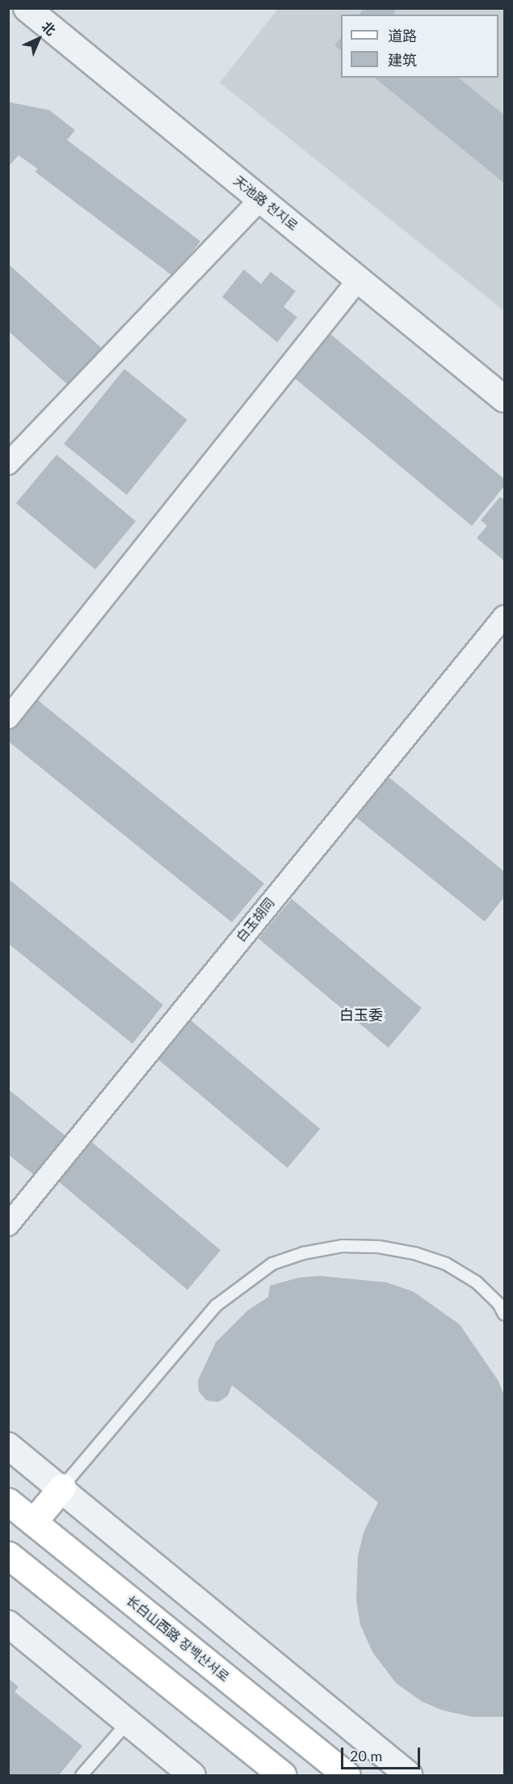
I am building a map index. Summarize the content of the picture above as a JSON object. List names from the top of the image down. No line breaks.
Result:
{"streets":{"main road":["长白山西路 장백산서로"],"street":["天池路 천지로","白玉胡同"]},"districts":["白玉委"],"legend":["道路","建筑"],"scale_bar":"20 m","north":"top right"}
